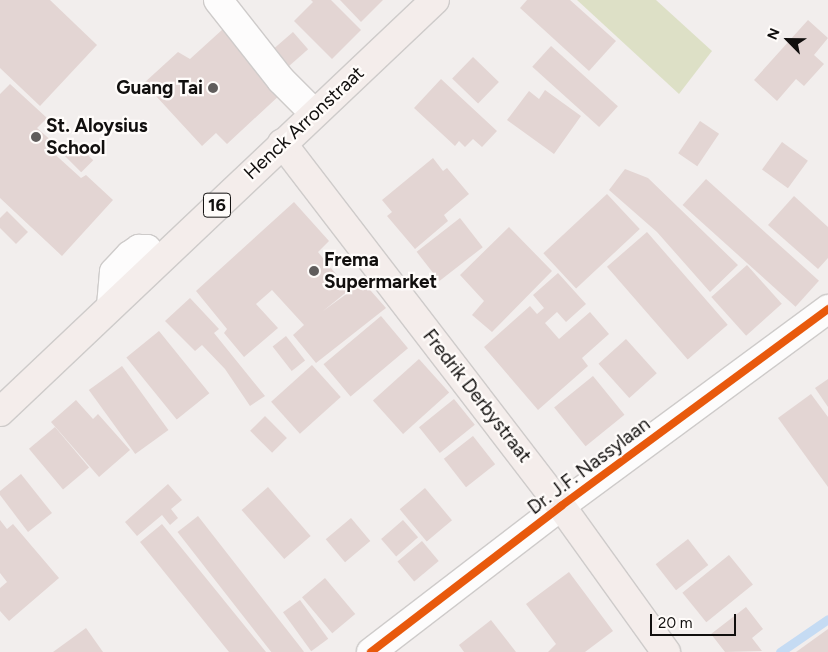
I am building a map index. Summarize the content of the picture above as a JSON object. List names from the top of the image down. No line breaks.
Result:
{"streets":{"main road":["Henck Arronstraat","16","Fredrik Derbystraat"],"street":["Dr. J.F. Nassylaan"]},"crossings":[["Henck Arronstraat","Fredrik Derbystraat"],["Fredrik Derbystraat","Dr. J.F. Nassylaan"]],"places":["Guang Tai","St. Aloysius School","Frema Supermarket"],"scale_bar":"20 m","north":"top left"}
